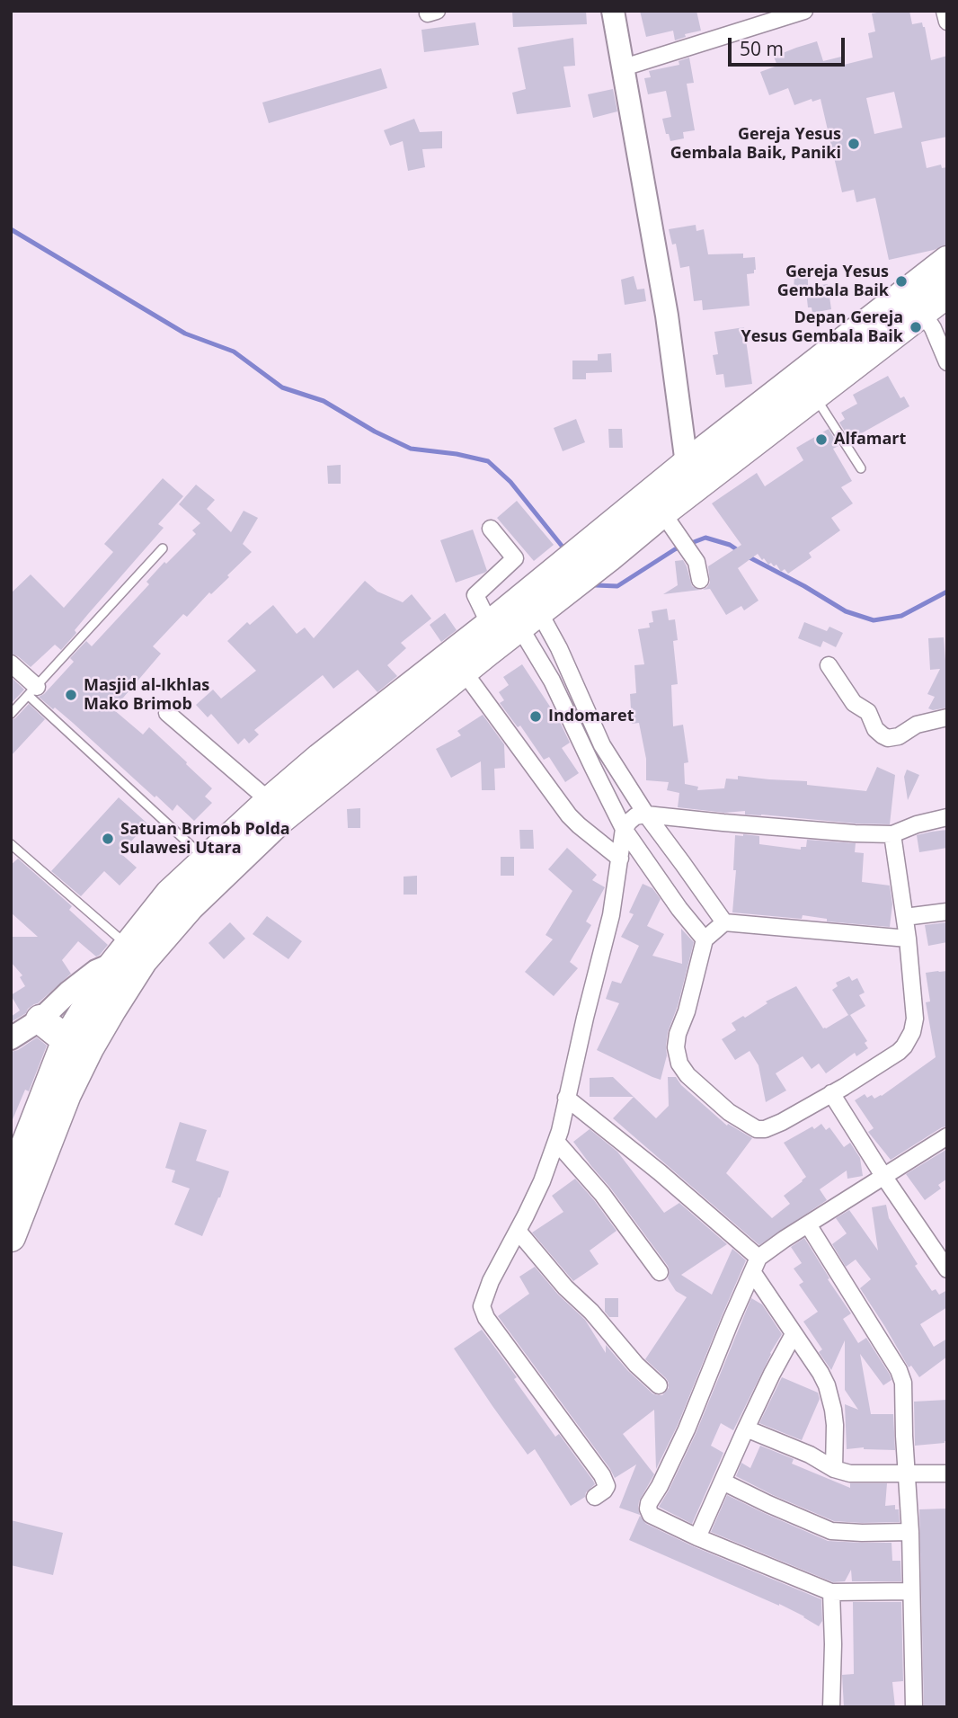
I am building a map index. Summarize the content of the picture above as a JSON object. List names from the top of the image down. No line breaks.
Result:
{"places":["Gereja Yesus Gembala Baik, Paniki","Gereja Yesus Gembala Baik","Depan Gereja Yesus Gembala Baik","Alfamart","Masjid al-Ikhlas Mako Brimob","Indomaret","Satuan Brimob Polda Sulawesi Utara"],"scale_bar":"50 m"}
